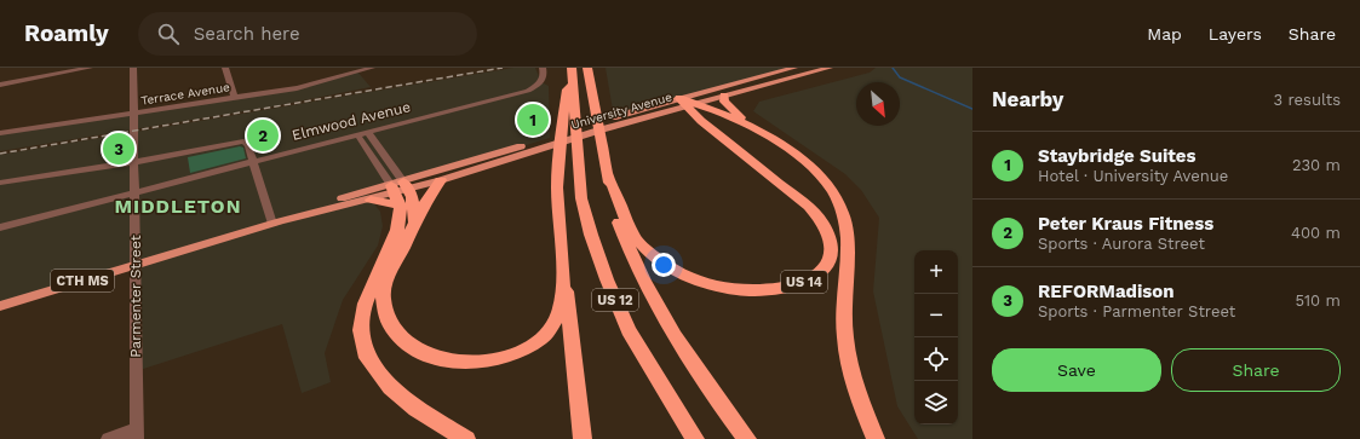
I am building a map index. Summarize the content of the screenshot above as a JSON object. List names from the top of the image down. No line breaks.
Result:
{"streets":{"highway":["US 14","US 12"],"main road":["University Avenue","CTH MS"],"street":["Terrace Avenue","Elmwood Avenue","Parmenter Street"]},"crossings":[["Terrace Avenue","Parmenter Street"],["University Avenue","US 14"],["University Avenue","Parmenter Street"],["Elmwood Avenue","Parmenter Street"],["US 14","US 12"]],"districts":["MIDDLETON"],"north":"bottom right","page":{"header":"Roamly","search":"Search here","nav":["Map","Layers","Share"],"heading":["Nearby","3 results"],"pins":["1","2","3"],"list":[{"mark":"1","name":"Staybridge Suites","note":"Hotel · University Avenue","value":"230 m"},{"mark":"2","name":"Peter Kraus Fitness","note":"Sports · Aurora Street","value":"400 m"},{"mark":"3","name":"REFORMadison","note":"Sports · Parmenter Street","value":"510 m"}],"map_buttons":["+","−"],"buttons":["Save","Share"]}}
